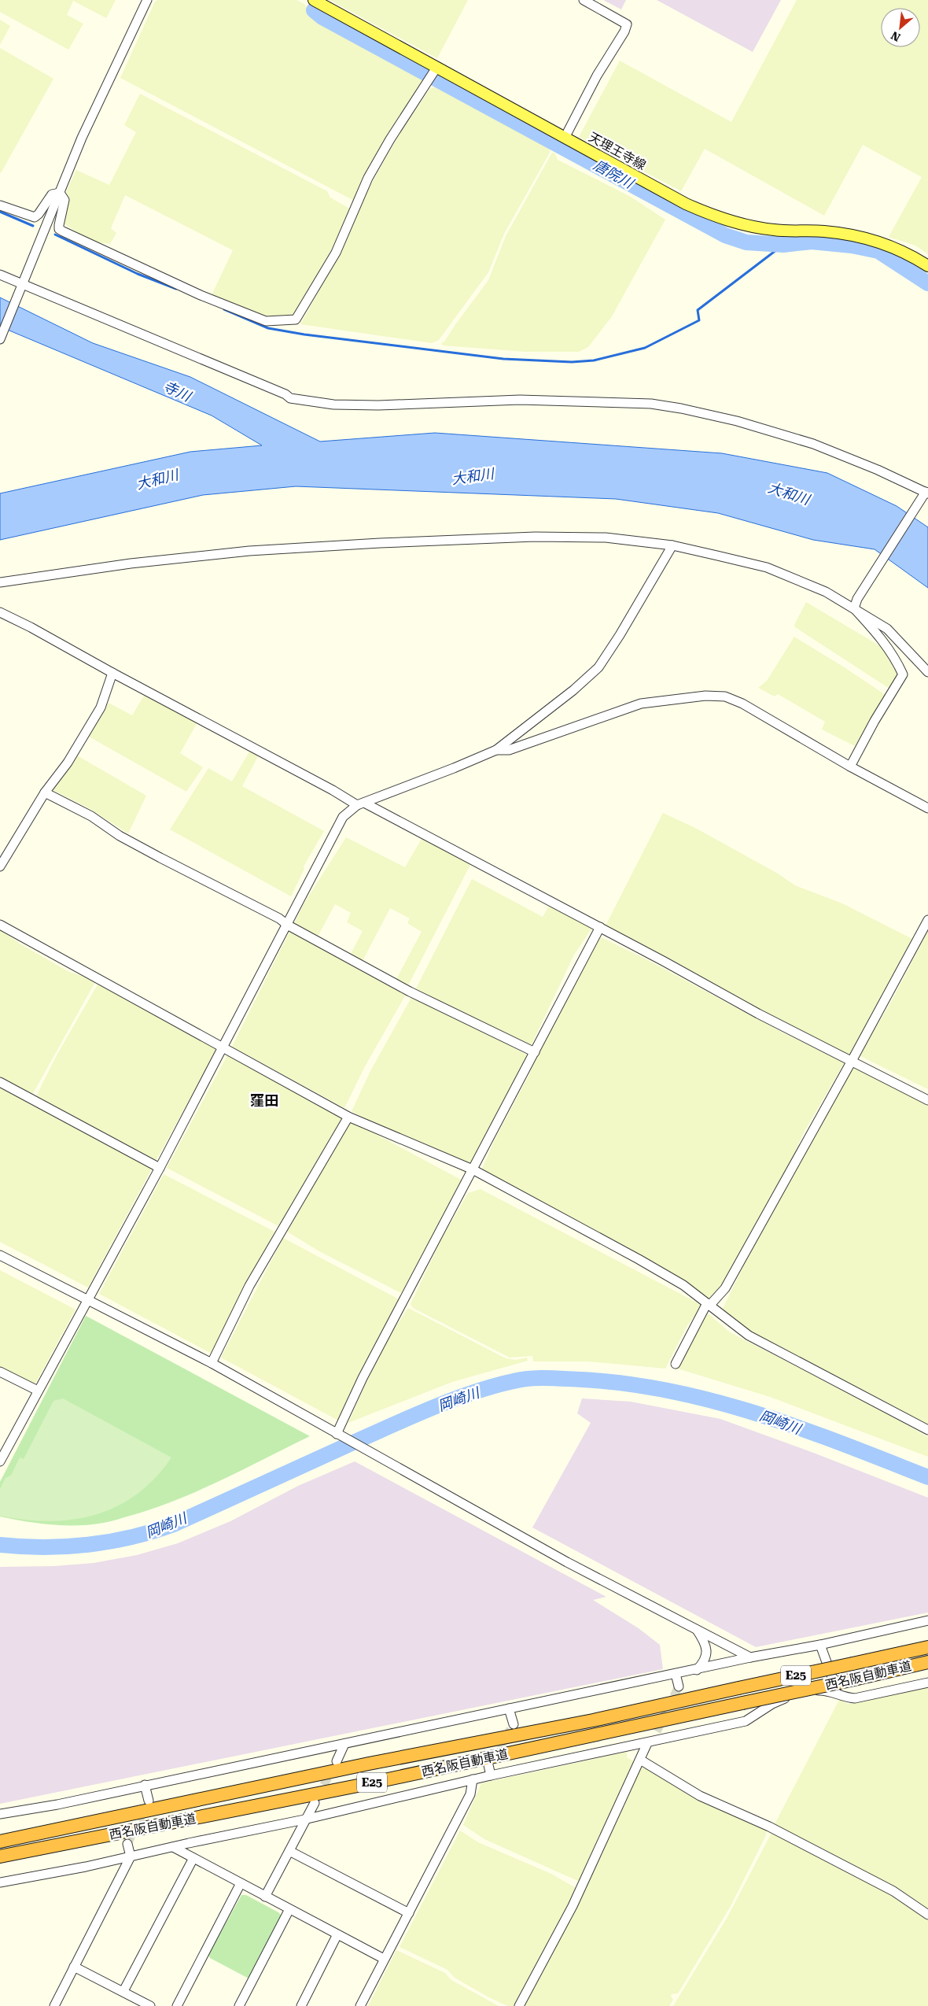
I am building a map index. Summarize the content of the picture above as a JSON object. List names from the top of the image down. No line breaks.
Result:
{"streets":{"highway":["E25","西名阪自動車道"],"main road":["天理王寺線"]},"districts":["窪田"],"water":["唐院川","寺川","大和川","岡崎川"],"north":"bottom left"}
